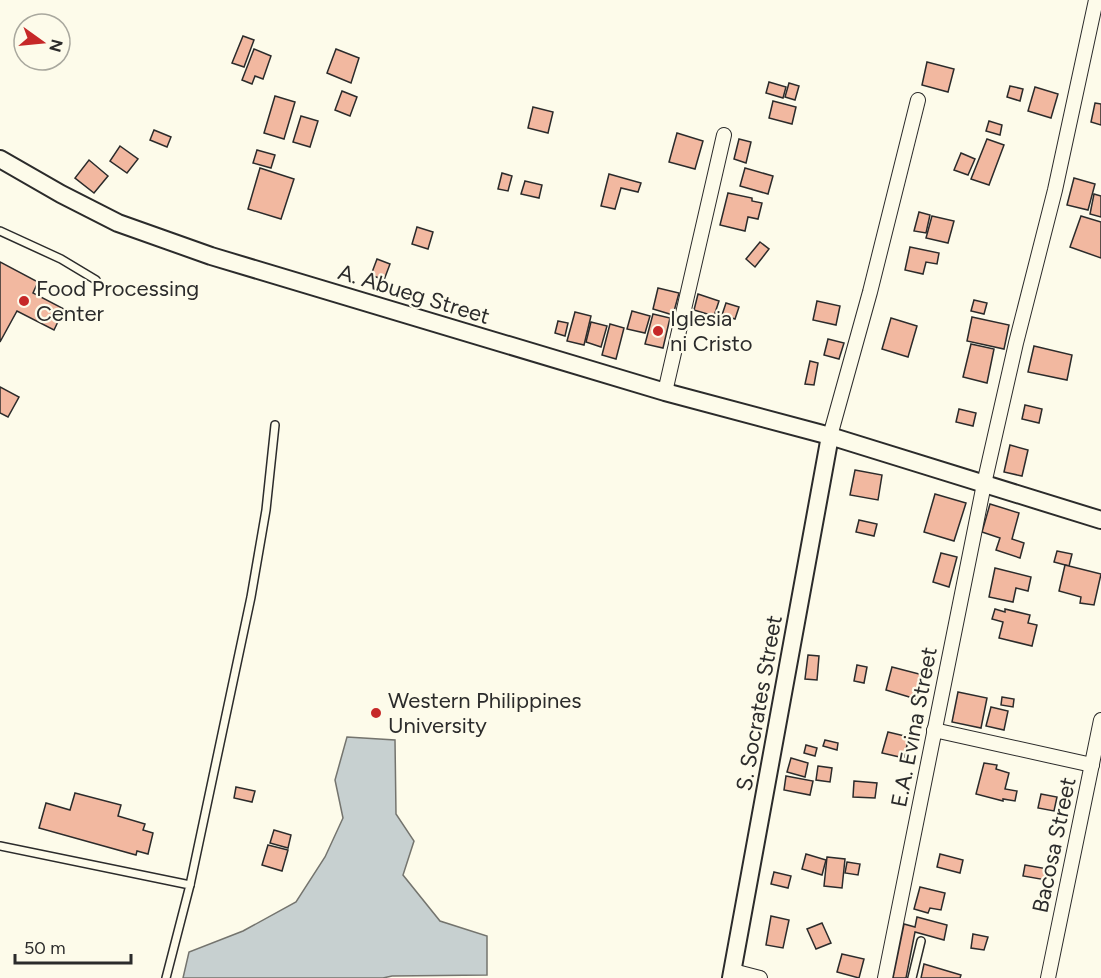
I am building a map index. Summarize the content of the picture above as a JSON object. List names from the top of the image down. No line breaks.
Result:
{"streets":{"street":["A. Abueg Street","S. Socrates Street","E.A. Evina Street","Bacosa Street"]},"crossings":[["A. Abueg Street","S. Socrates Street"],["A. Abueg Street","E.A. Evina Street"]],"places":["Food Processing Center","Iglesia ni Cristo","Western Philippines University"],"scale_bar":"50 m","north":"right"}
